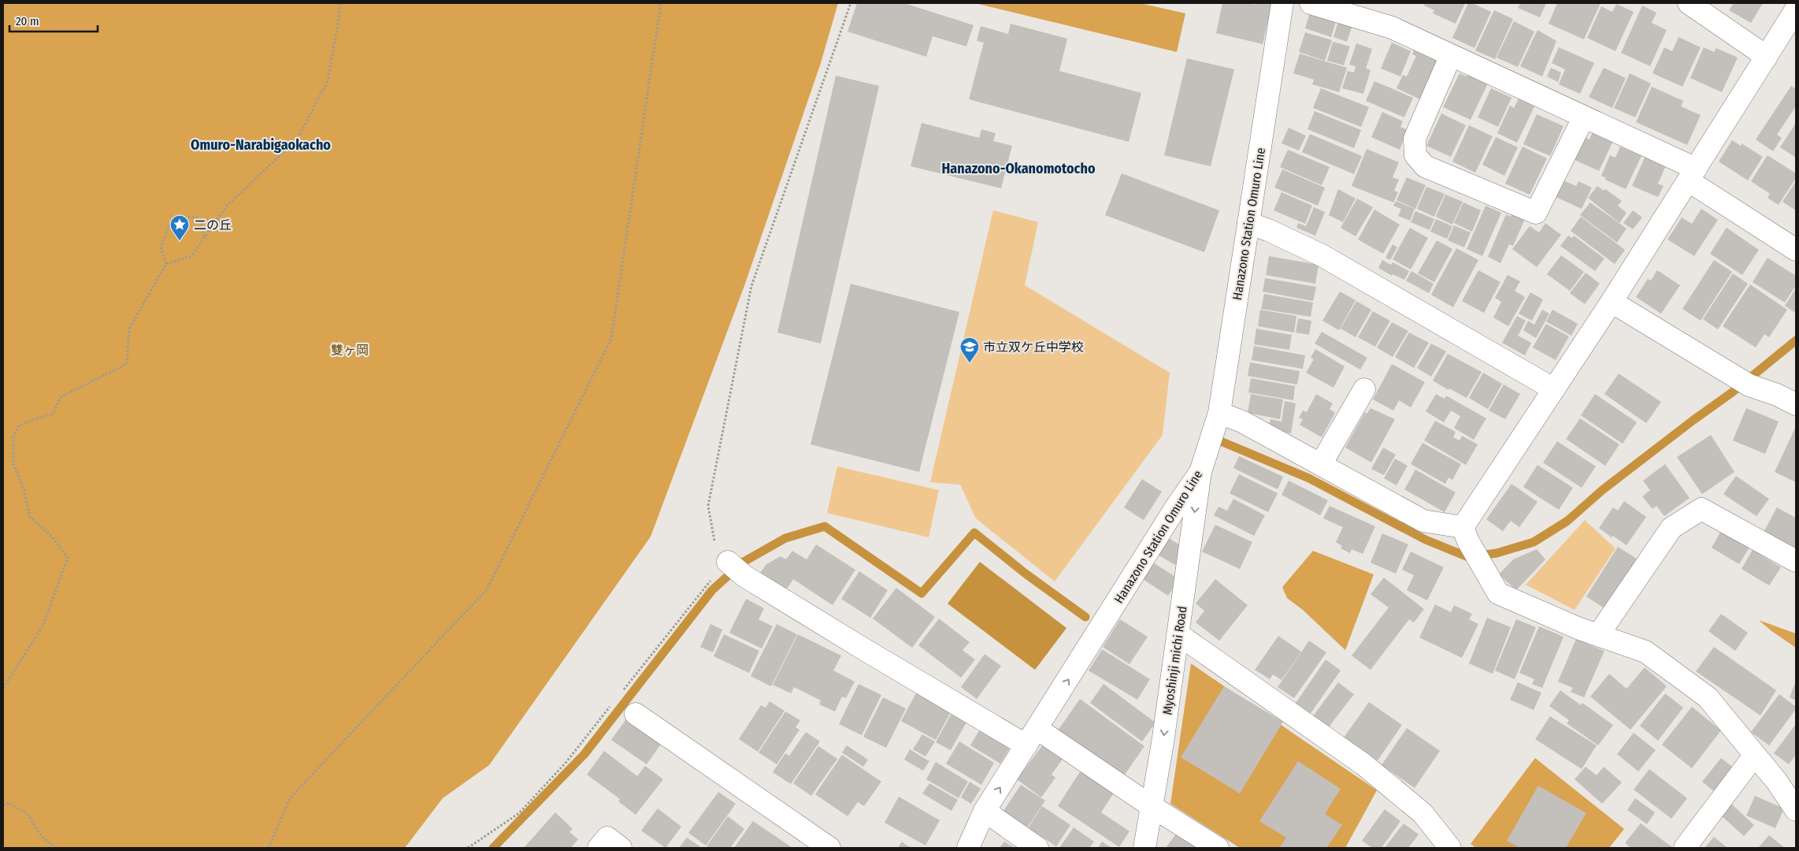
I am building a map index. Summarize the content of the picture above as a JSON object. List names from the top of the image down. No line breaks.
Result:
{"streets":{"street":["Hanazono Station Omuro Line","Myoshinji michi Road"]},"crossings":[["Hanazono Station Omuro Line","Myoshinji michi Road"]],"one_way":["Hanazono Station Omuro Line","Myoshinji michi Road"],"districts":["Omuro-Narabigaokacho","Hanazono-Okanomotocho"],"parks":["雙ヶ岡"],"places":{"place":["二の丘"],"school or university":["市立双ケ丘中学校"]},"scale_bar":"20 m"}
